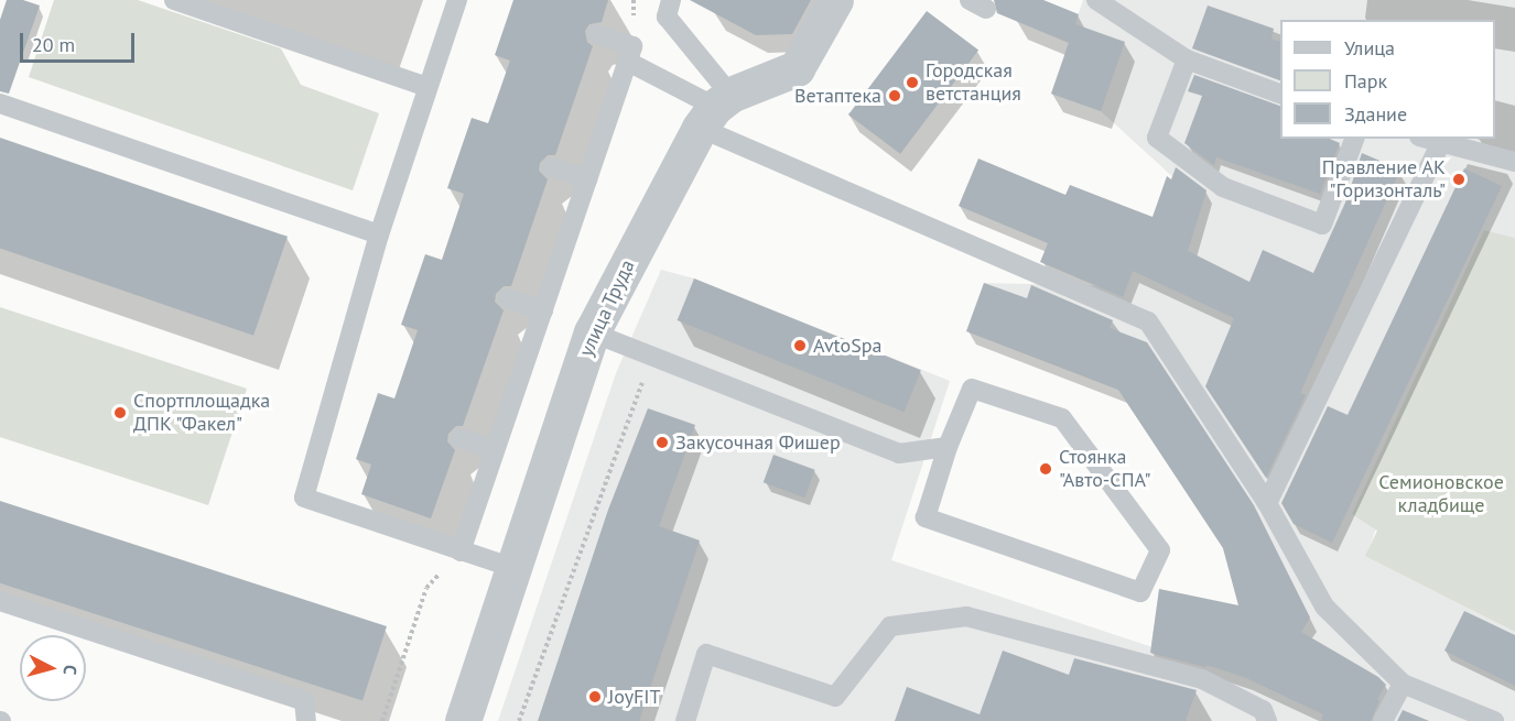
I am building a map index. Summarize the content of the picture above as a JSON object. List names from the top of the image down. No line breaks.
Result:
{"streets":{"street":["улица Труда"]},"parks":["Семионовское кладбище"],"places":["Городская ветстанция","Ветаптека","Правление АК \"Горизонталь\"","AvtoSpa","Спортплощадка ДПК \"Факел\"","Закусочная Фишер","Стоянка \"Авто-СПА\"","JoyFIT"],"legend":["Улица","Парк","Здание"],"scale_bar":"20 m","north":"right"}
